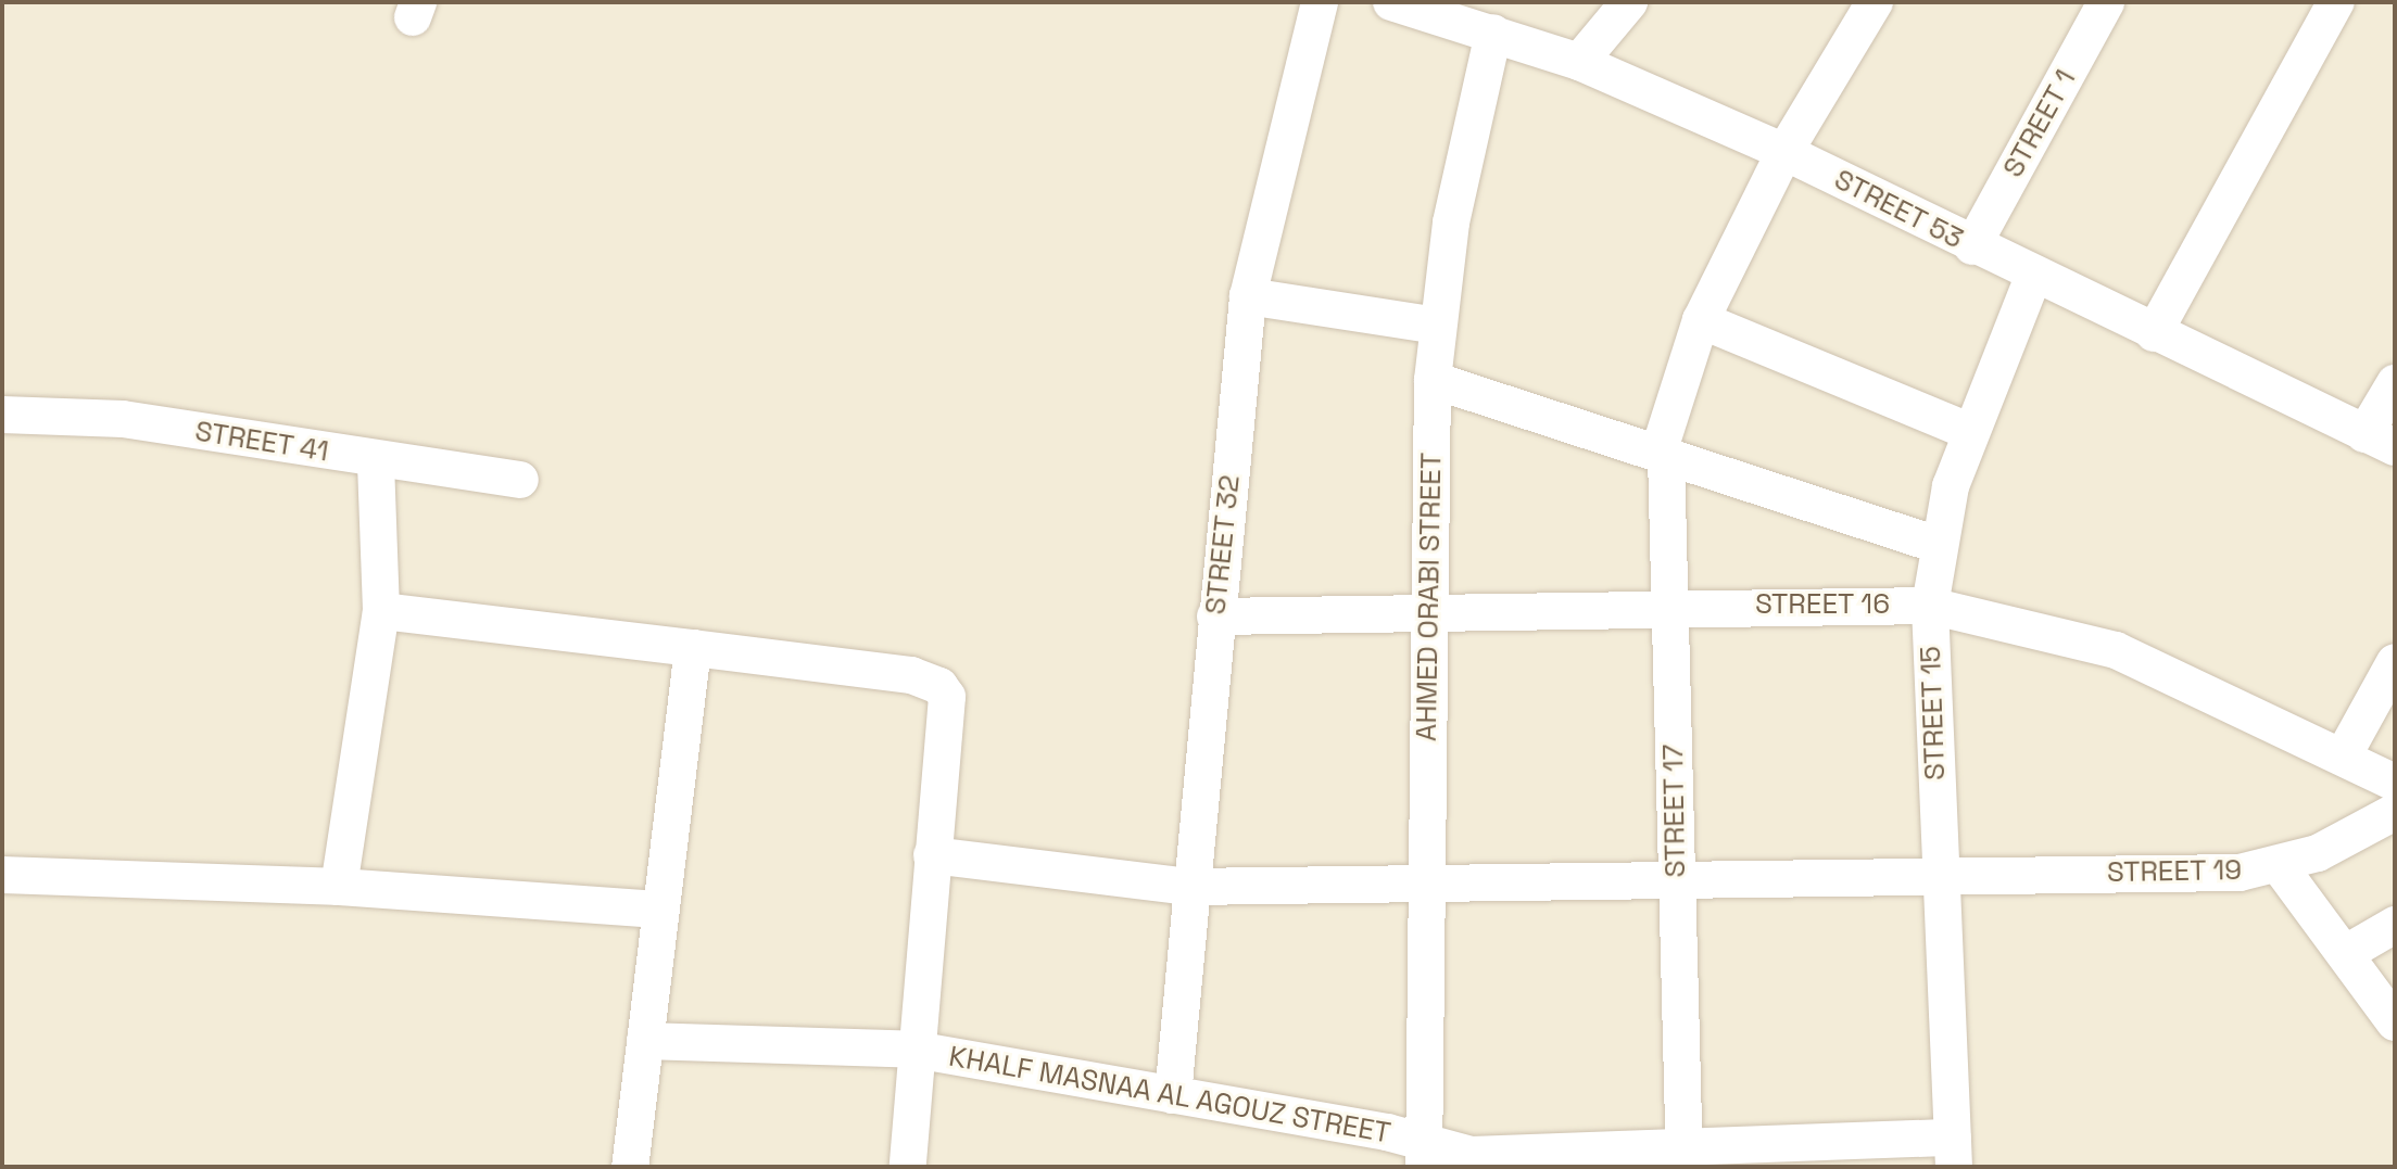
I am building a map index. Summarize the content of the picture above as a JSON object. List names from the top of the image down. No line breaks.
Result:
{"streets":{"street":["STREET 1","STREET 53","STREET 41","STREET 32","AHMED ORABI STREET","STREET 16","STREET 15","STREET 17","STREET 19","KHALF MASNAA AL AGOUZ STREET"]},"crossings":[["STREET 1","STREET 53"],["STREET 53","AHMED ORABI STREET"],["STREET 53","STREET 15"],["STREET 53","STREET 17"],["STREET 32","STREET 16"],["STREET 32","STREET 19"],["STREET 32","KHALF MASNAA AL AGOUZ STREET"],["AHMED ORABI STREET","STREET 16"],["AHMED ORABI STREET","STREET 19"],["AHMED ORABI STREET","KHALF MASNAA AL AGOUZ STREET"],["STREET 16","STREET 15"],["STREET 16","STREET 17"],["STREET 15","STREET 19"],["STREET 15","KHALF MASNAA AL AGOUZ STREET"],["STREET 17","STREET 19"],["STREET 17","KHALF MASNAA AL AGOUZ STREET"]]}
